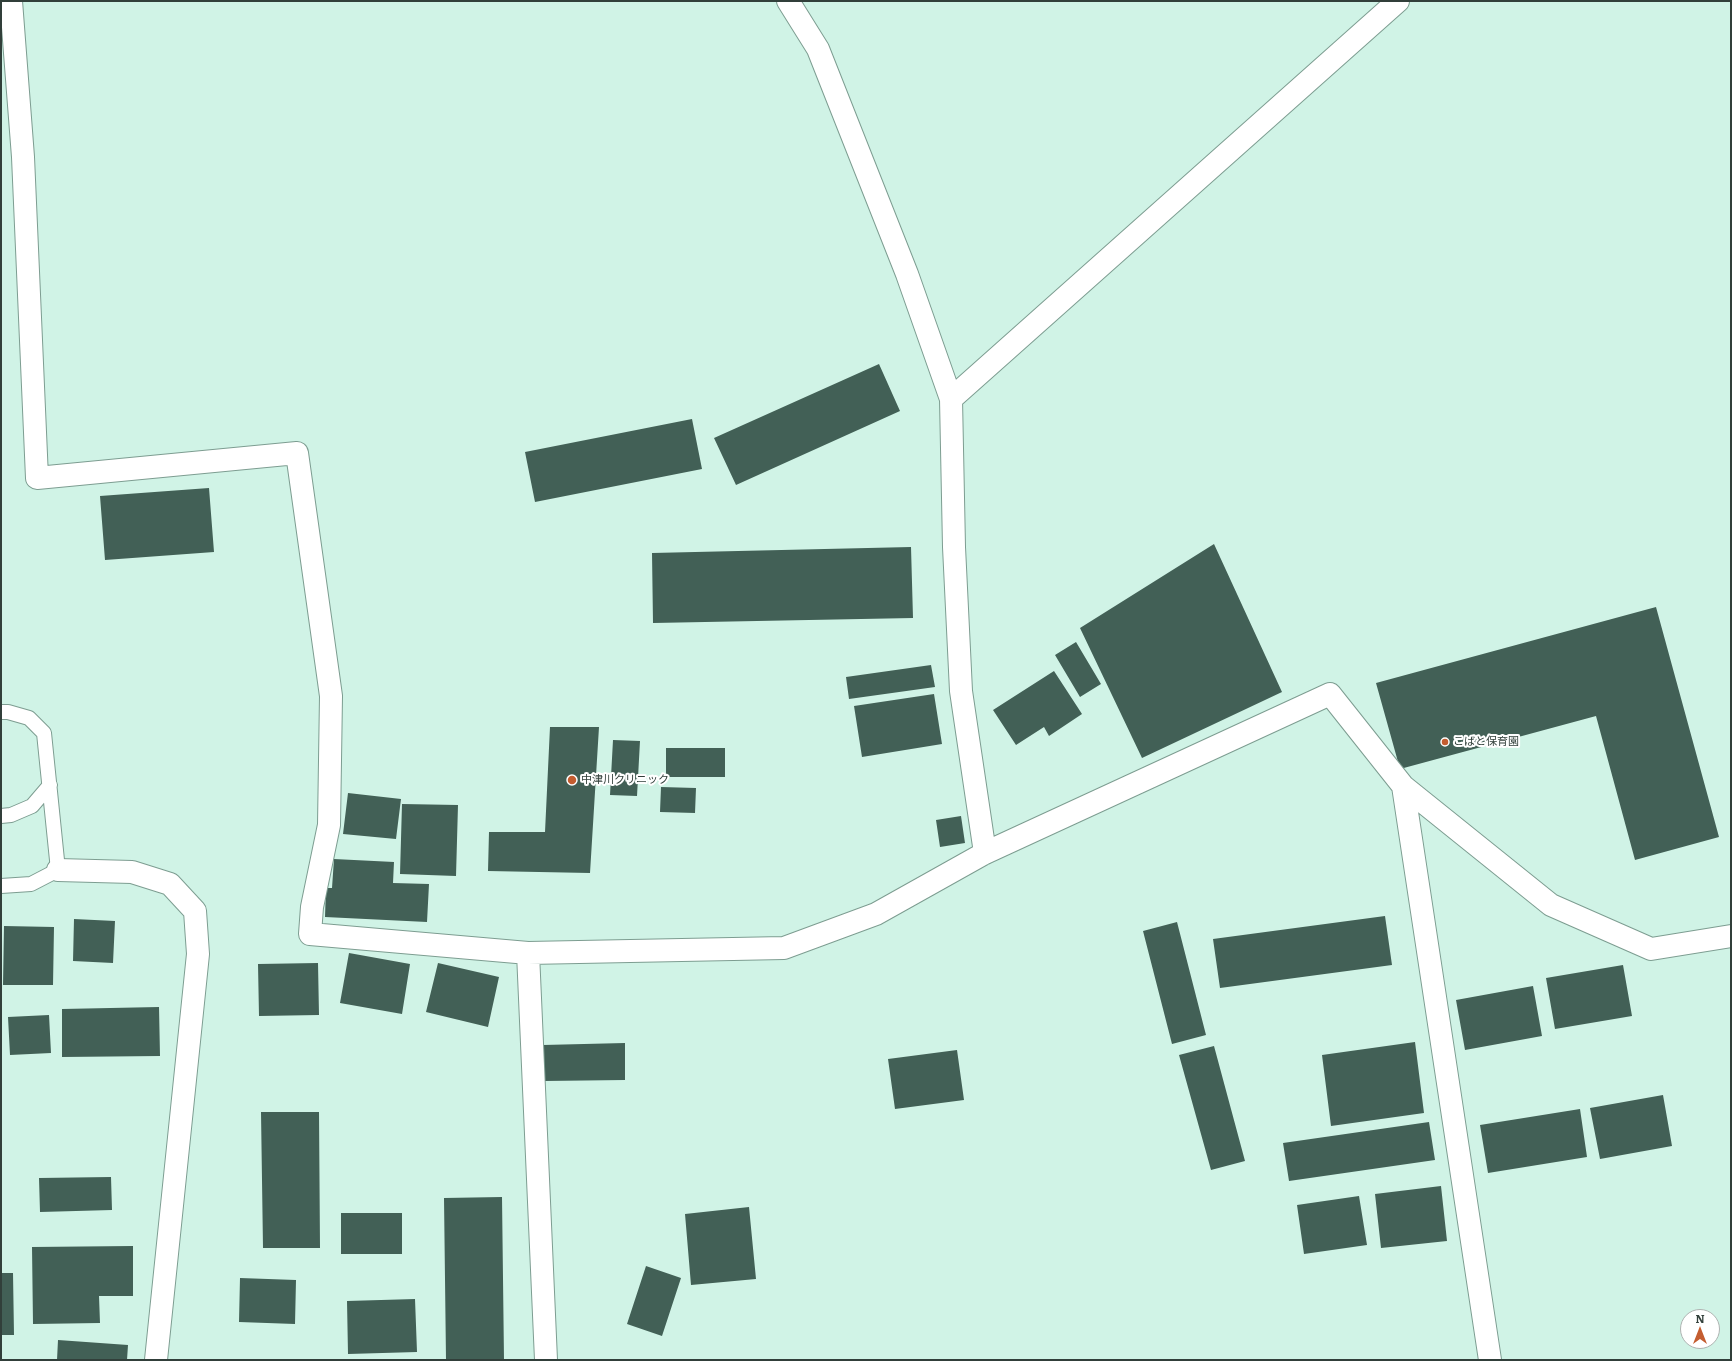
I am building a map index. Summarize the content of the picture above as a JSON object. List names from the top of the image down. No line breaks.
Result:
{"places":["こばと保育園","中津川クリニック"],"north":"top"}
